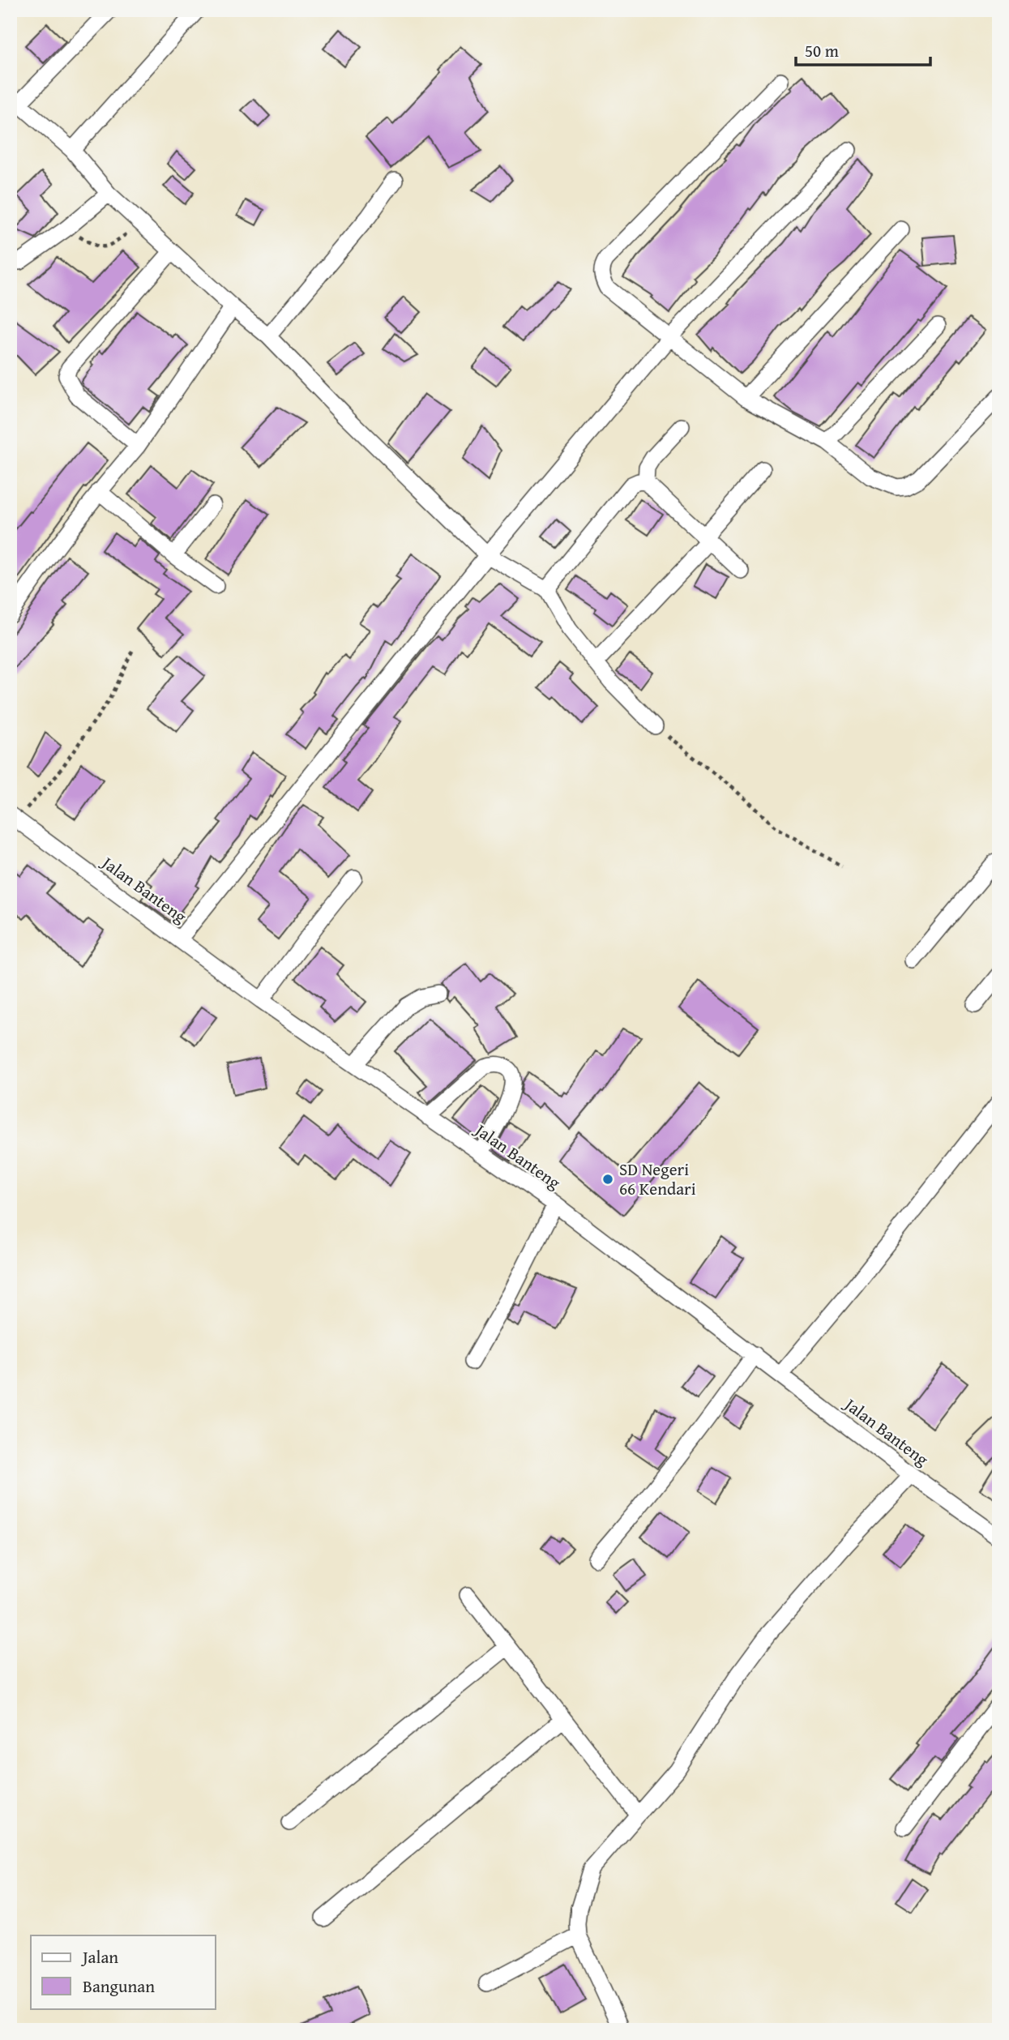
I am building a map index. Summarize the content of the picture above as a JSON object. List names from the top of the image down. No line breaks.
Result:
{"streets":{"street":["Jalan Banteng"]},"places":["SD Negeri 66 Kendari"],"legend":["Jalan","Bangunan"],"scale_bar":"50 m"}
